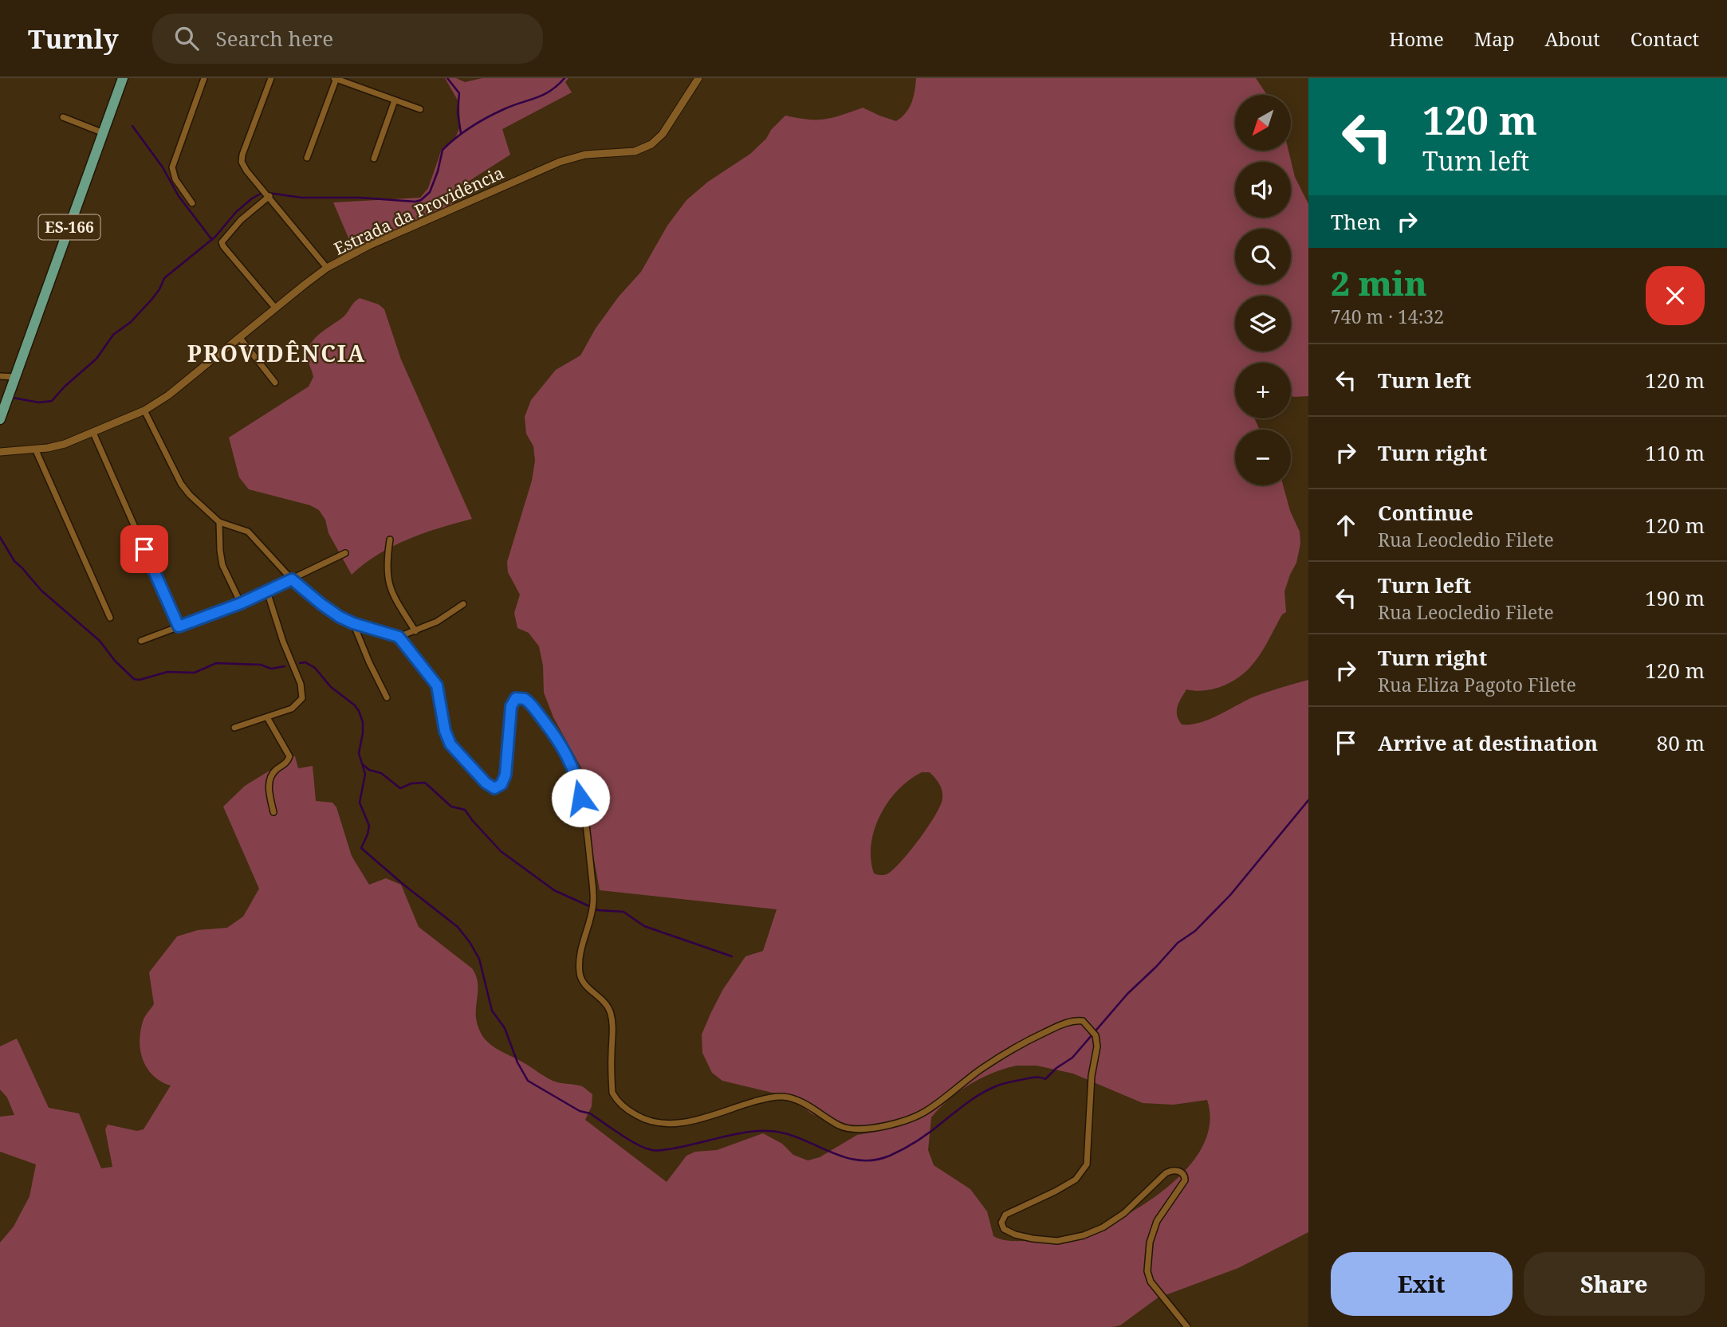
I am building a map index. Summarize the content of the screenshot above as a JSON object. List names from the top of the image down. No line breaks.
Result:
{"streets":{"main road":["ES-166"],"street":["Estrada da Providência"]},"districts":["PROVIDÊNCIA"],"north":"bottom left","page":{"header":"Turnly","search":"Search here","nav":["Home","Map","About","Contact"],"turn":["120 m","Turn left"],"map_buttons":["+","−"],"then":"Then","heading":["2 min","740 m · 14:32"],"list":[{"name":"Turn left","value":"120 m"},{"name":"Turn right","value":"110 m"},{"name":"Continue","note":"Rua Leocledio Filete","value":"120 m"},{"name":"Turn left","note":"Rua Leocledio Filete","value":"190 m"},{"name":"Turn right","note":"Rua Eliza Pagoto Filete","value":"120 m"},{"name":"Arrive at destination","value":"80 m"}],"buttons":["Exit","Share"]}}
